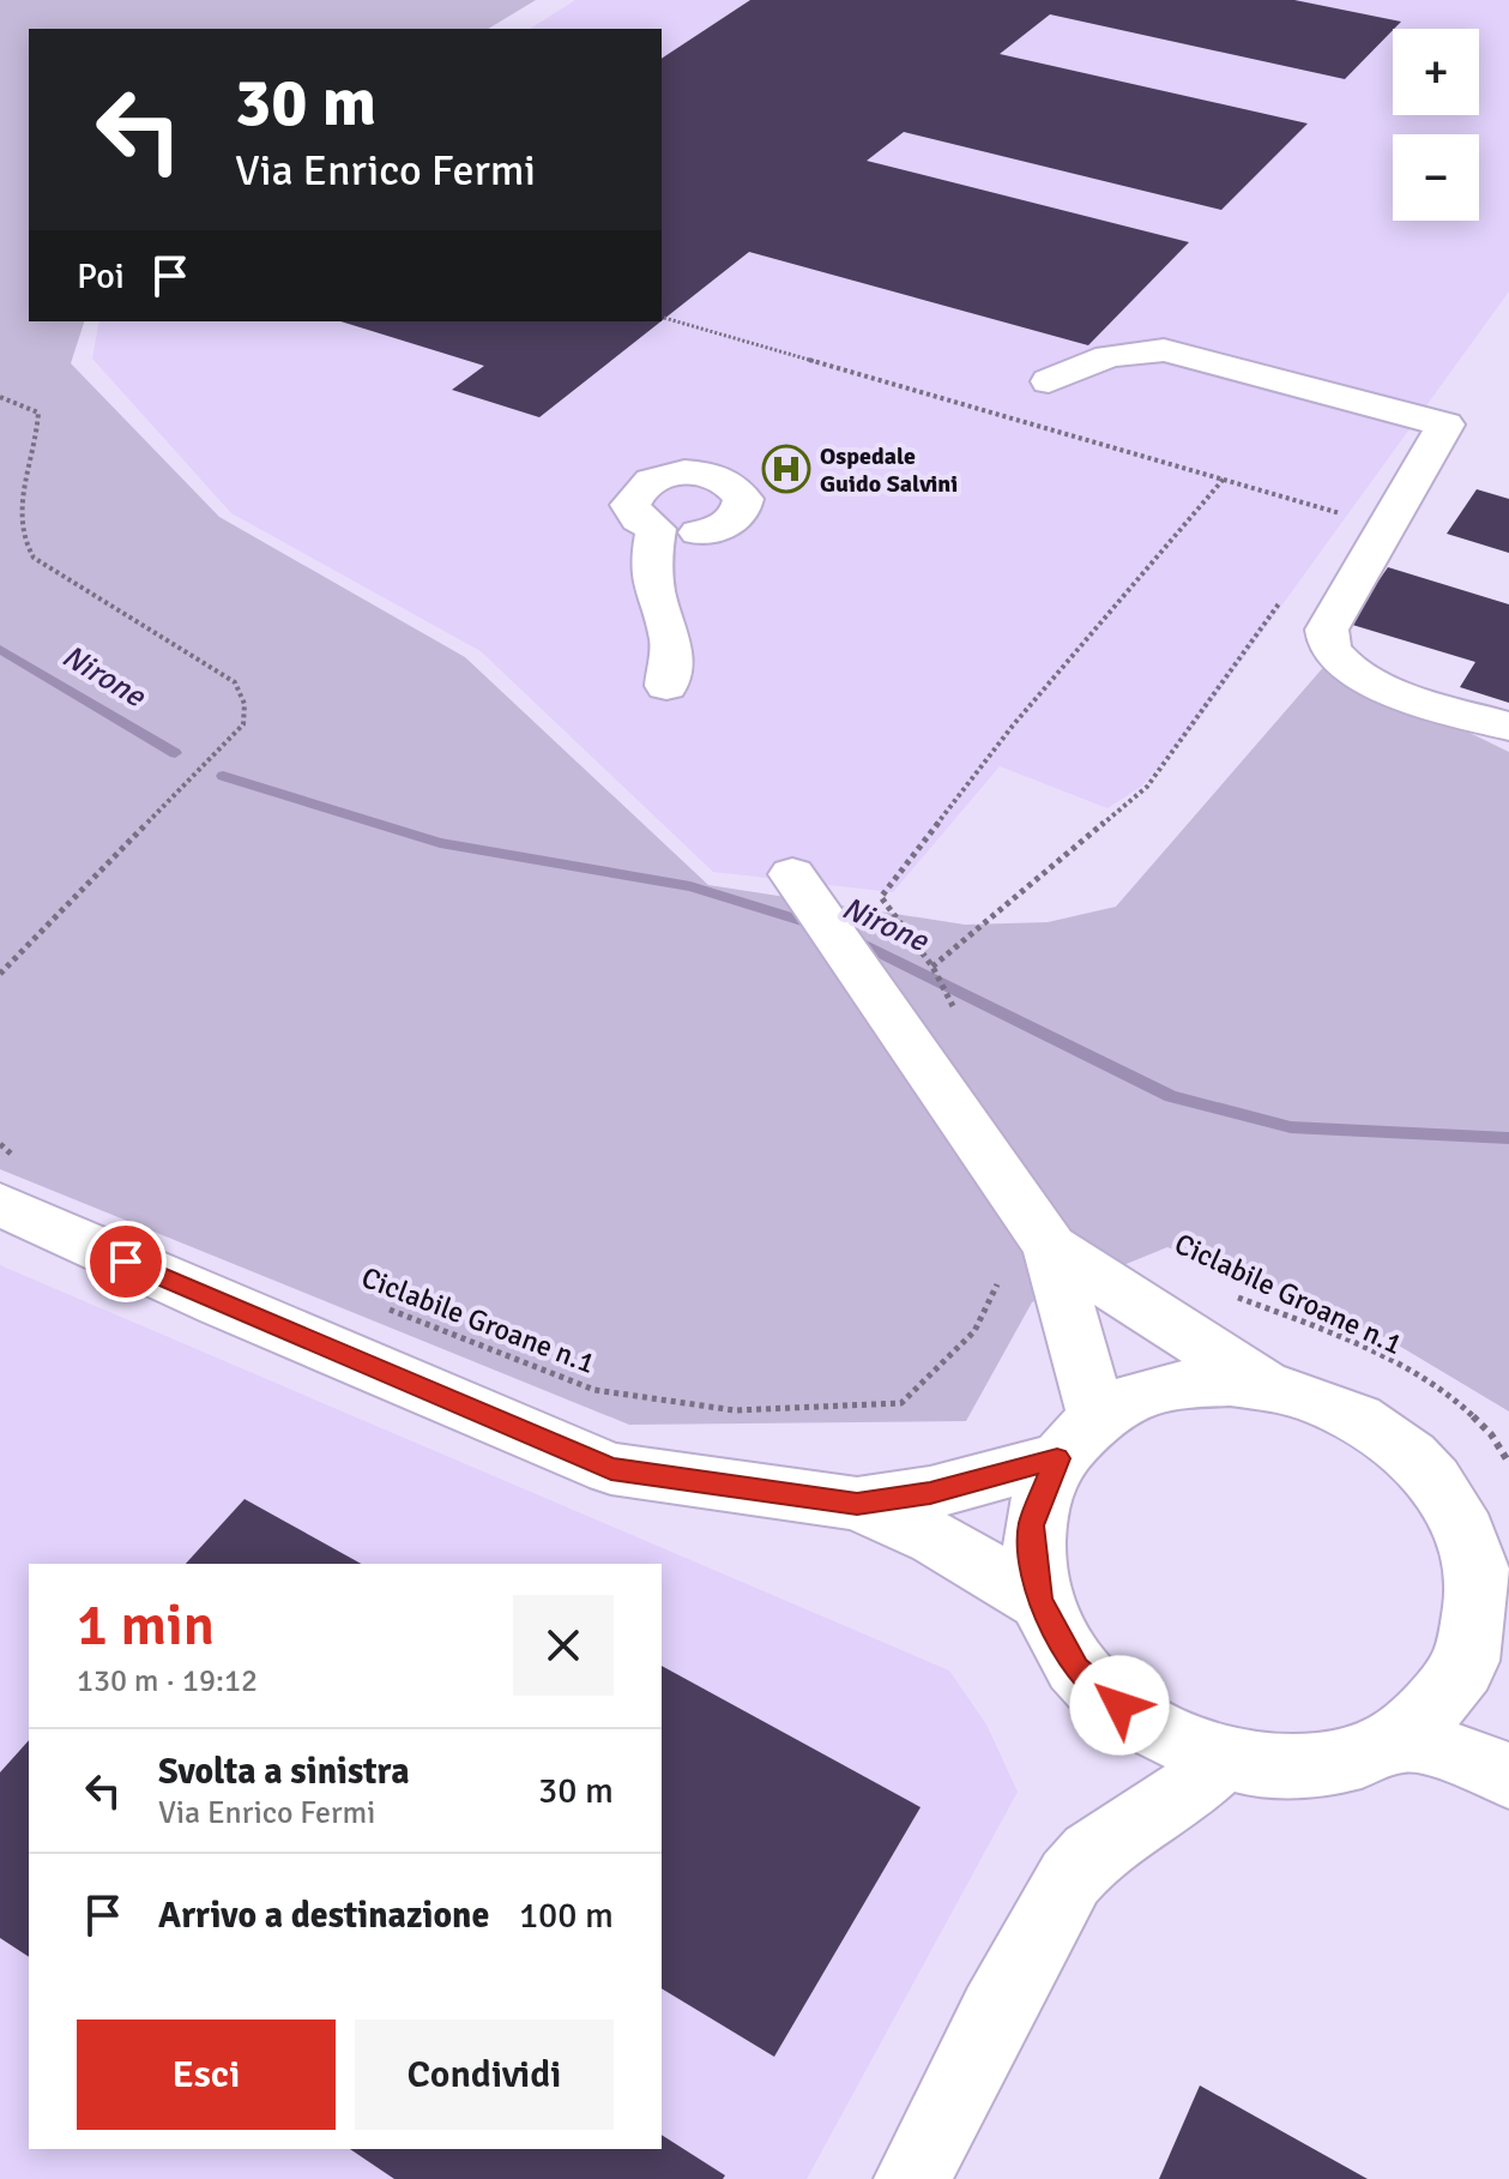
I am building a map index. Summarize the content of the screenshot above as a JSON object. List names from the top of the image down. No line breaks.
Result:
{"streets":{"path":["Ciclabile Groane n.1"]},"water":["Nirone"],"places":{"hospital":["Ospedale Guido Salvini"]},"page":{"map_buttons":["+","−"],"turn":["30 m","Via Enrico Fermi"],"then":"Poi","heading":["1 min","130 m · 19:12"],"list":[{"name":"Svolta a sinistra","note":"Via Enrico Fermi","value":"30 m"},{"name":"Arrivo a destinazione","value":"100 m"}],"buttons":["Esci","Condividi"]}}
